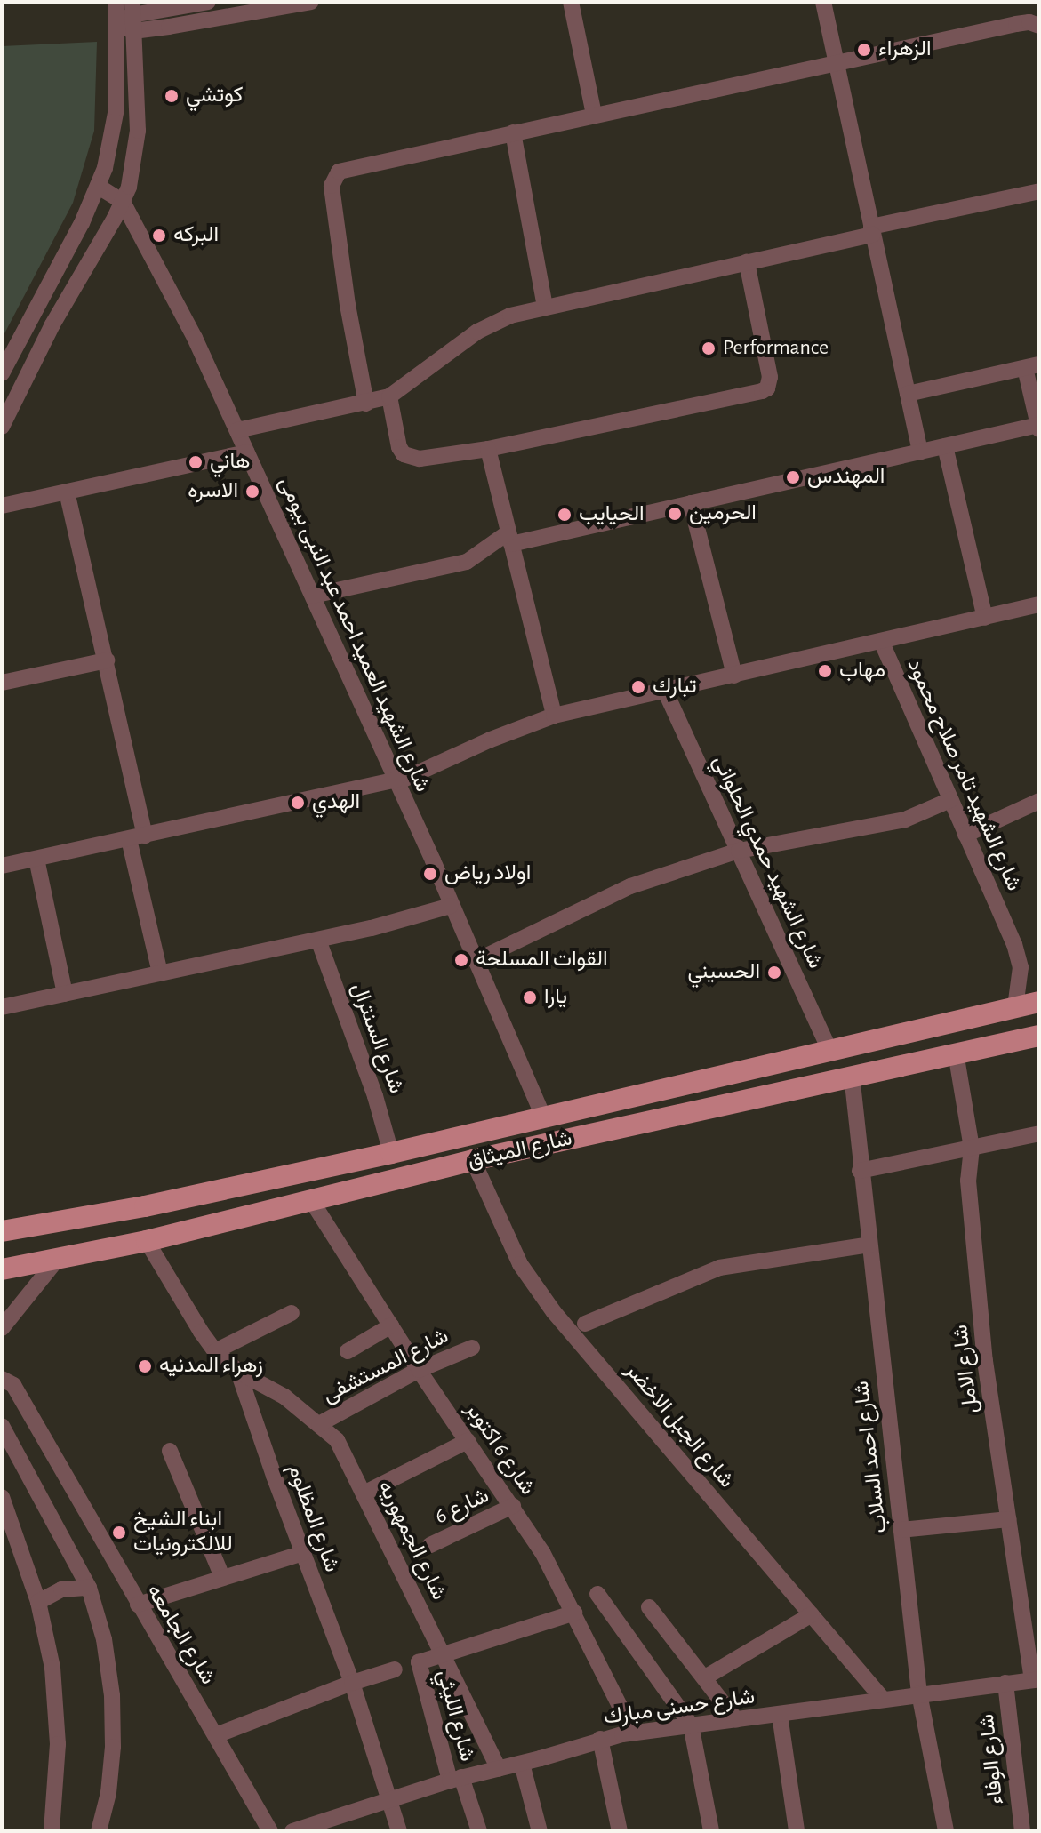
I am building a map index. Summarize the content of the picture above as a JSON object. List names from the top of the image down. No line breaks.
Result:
{"streets":{"main road":["شارع الميثاق"],"street":["شارع الشهيد العميد احمد عبد النبى بيومى","شارع الشهيد تامر صلاح محمود","شارع الشهيد حمدي الحلواني","شارع السنترال","شارع المستشفى","شارع الامل","شارع الجبل الاخضر","شارع 6 اكتوبر","شارع احمد السلاب","شارع 6","شارع المظلوم","شارع الجمهوريه","شارع الجامعه","شارع حسنى مبارك","شارع الليثي","شارع الوفاء"]},"crossings":[["شارع الشهيد العميد احمد عبد النبى بيومى","شارع الميثاق"],["شارع الشهيد تامر صلاح محمود","شارع الميثاق"],["شارع الشهيد حمدي الحلواني","شارع الميثاق"],["شارع السنترال","شارع الميثاق"],["شارع الميثاق","شارع الامل"],["شارع الميثاق","شارع الجبل الاخضر"],["شارع الميثاق","شارع 6 اكتوبر"],["شارع الميثاق","شارع احمد السلاب"],["شارع الميثاق","شارع المظلوم"],["شارع المستشفى","شارع 6 اكتوبر"],["شارع المستشفى","شارع الجمهوريه"],["شارع الامل","شارع حسنى مبارك"],["شارع الجبل الاخضر","شارع حسنى مبارك"],["شارع 6 اكتوبر","شارع 6"],["شارع 6 اكتوبر","شارع حسنى مبارك"],["شارع احمد السلاب","شارع حسنى مبارك"],["شارع المظلوم","شارع الجمهوريه"],["شارع المظلوم","شارع حسنى مبارك"],["شارع الجمهوريه","شارع حسنى مبارك"],["شارع الجمهوريه","شارع الليثي"],["شارع حسنى مبارك","شارع الليثي"],["شارع حسنى مبارك","شارع الوفاء"]],"places":["الزهراء","كوتشي","البركه","Performance","هاني","المهندس","الاسره","الحرمين","الحيايب","مهاب","تبارك","الهدي","اولاد رياض","القوات المسلحة","الحسيني","يارا","زهراء المدنيه","ابناء الشيخ للالكترونيات"]}
